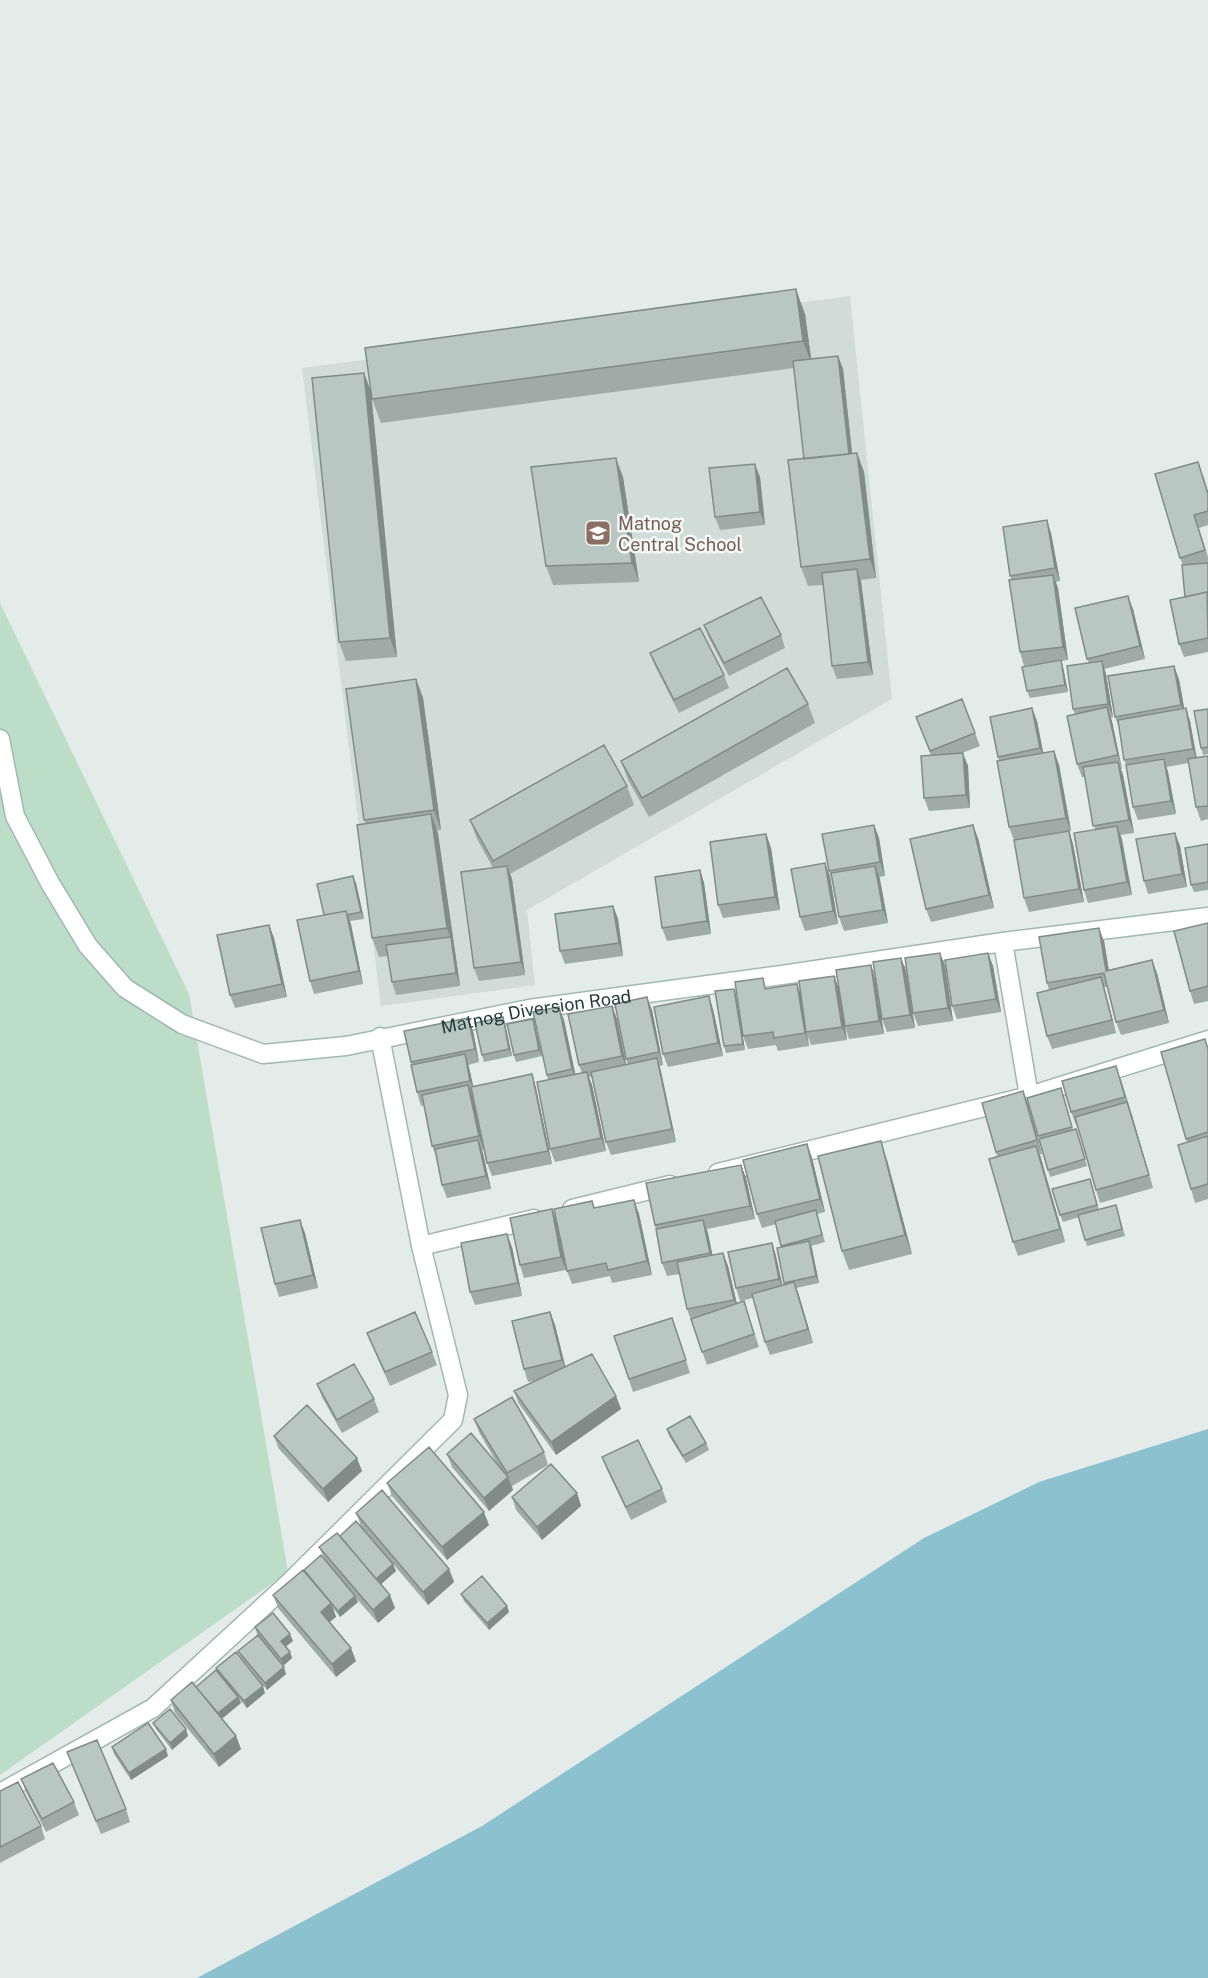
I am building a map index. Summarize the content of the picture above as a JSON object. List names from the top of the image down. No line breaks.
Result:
{"streets":{"street":["Matnog Diversion Road"]},"places":{"school or university":["Matnog Central School"]}}
